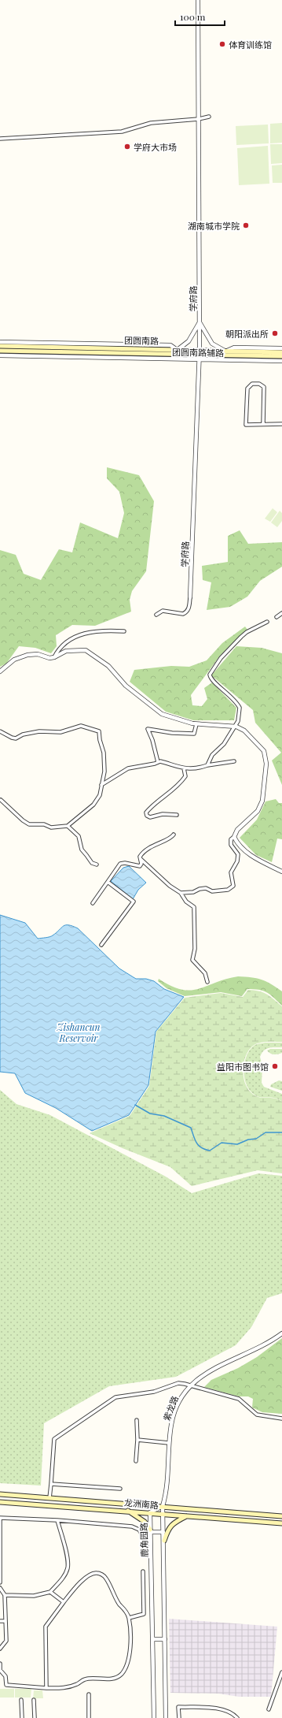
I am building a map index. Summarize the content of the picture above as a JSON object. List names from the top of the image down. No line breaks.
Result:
{"streets":{"main road":["团圆南路","龙洲南路"],"street":["学府路","团圆南路辅路","紫龙路","鹿角园路"]},"crossings":[["学府路","团圆南路"],["学府路","团圆南路辅路"],["团圆南路","团圆南路辅路"],["紫龙路","龙洲南路"],["紫龙路","鹿角园路"],["龙洲南路","鹿角园路"]],"water":["Zishancun Reservoir"],"places":["体育训练馆","学府大市场","湖南城市学院","朝阳派出所","益阳市图书馆"],"scale_bar":"100 m"}
